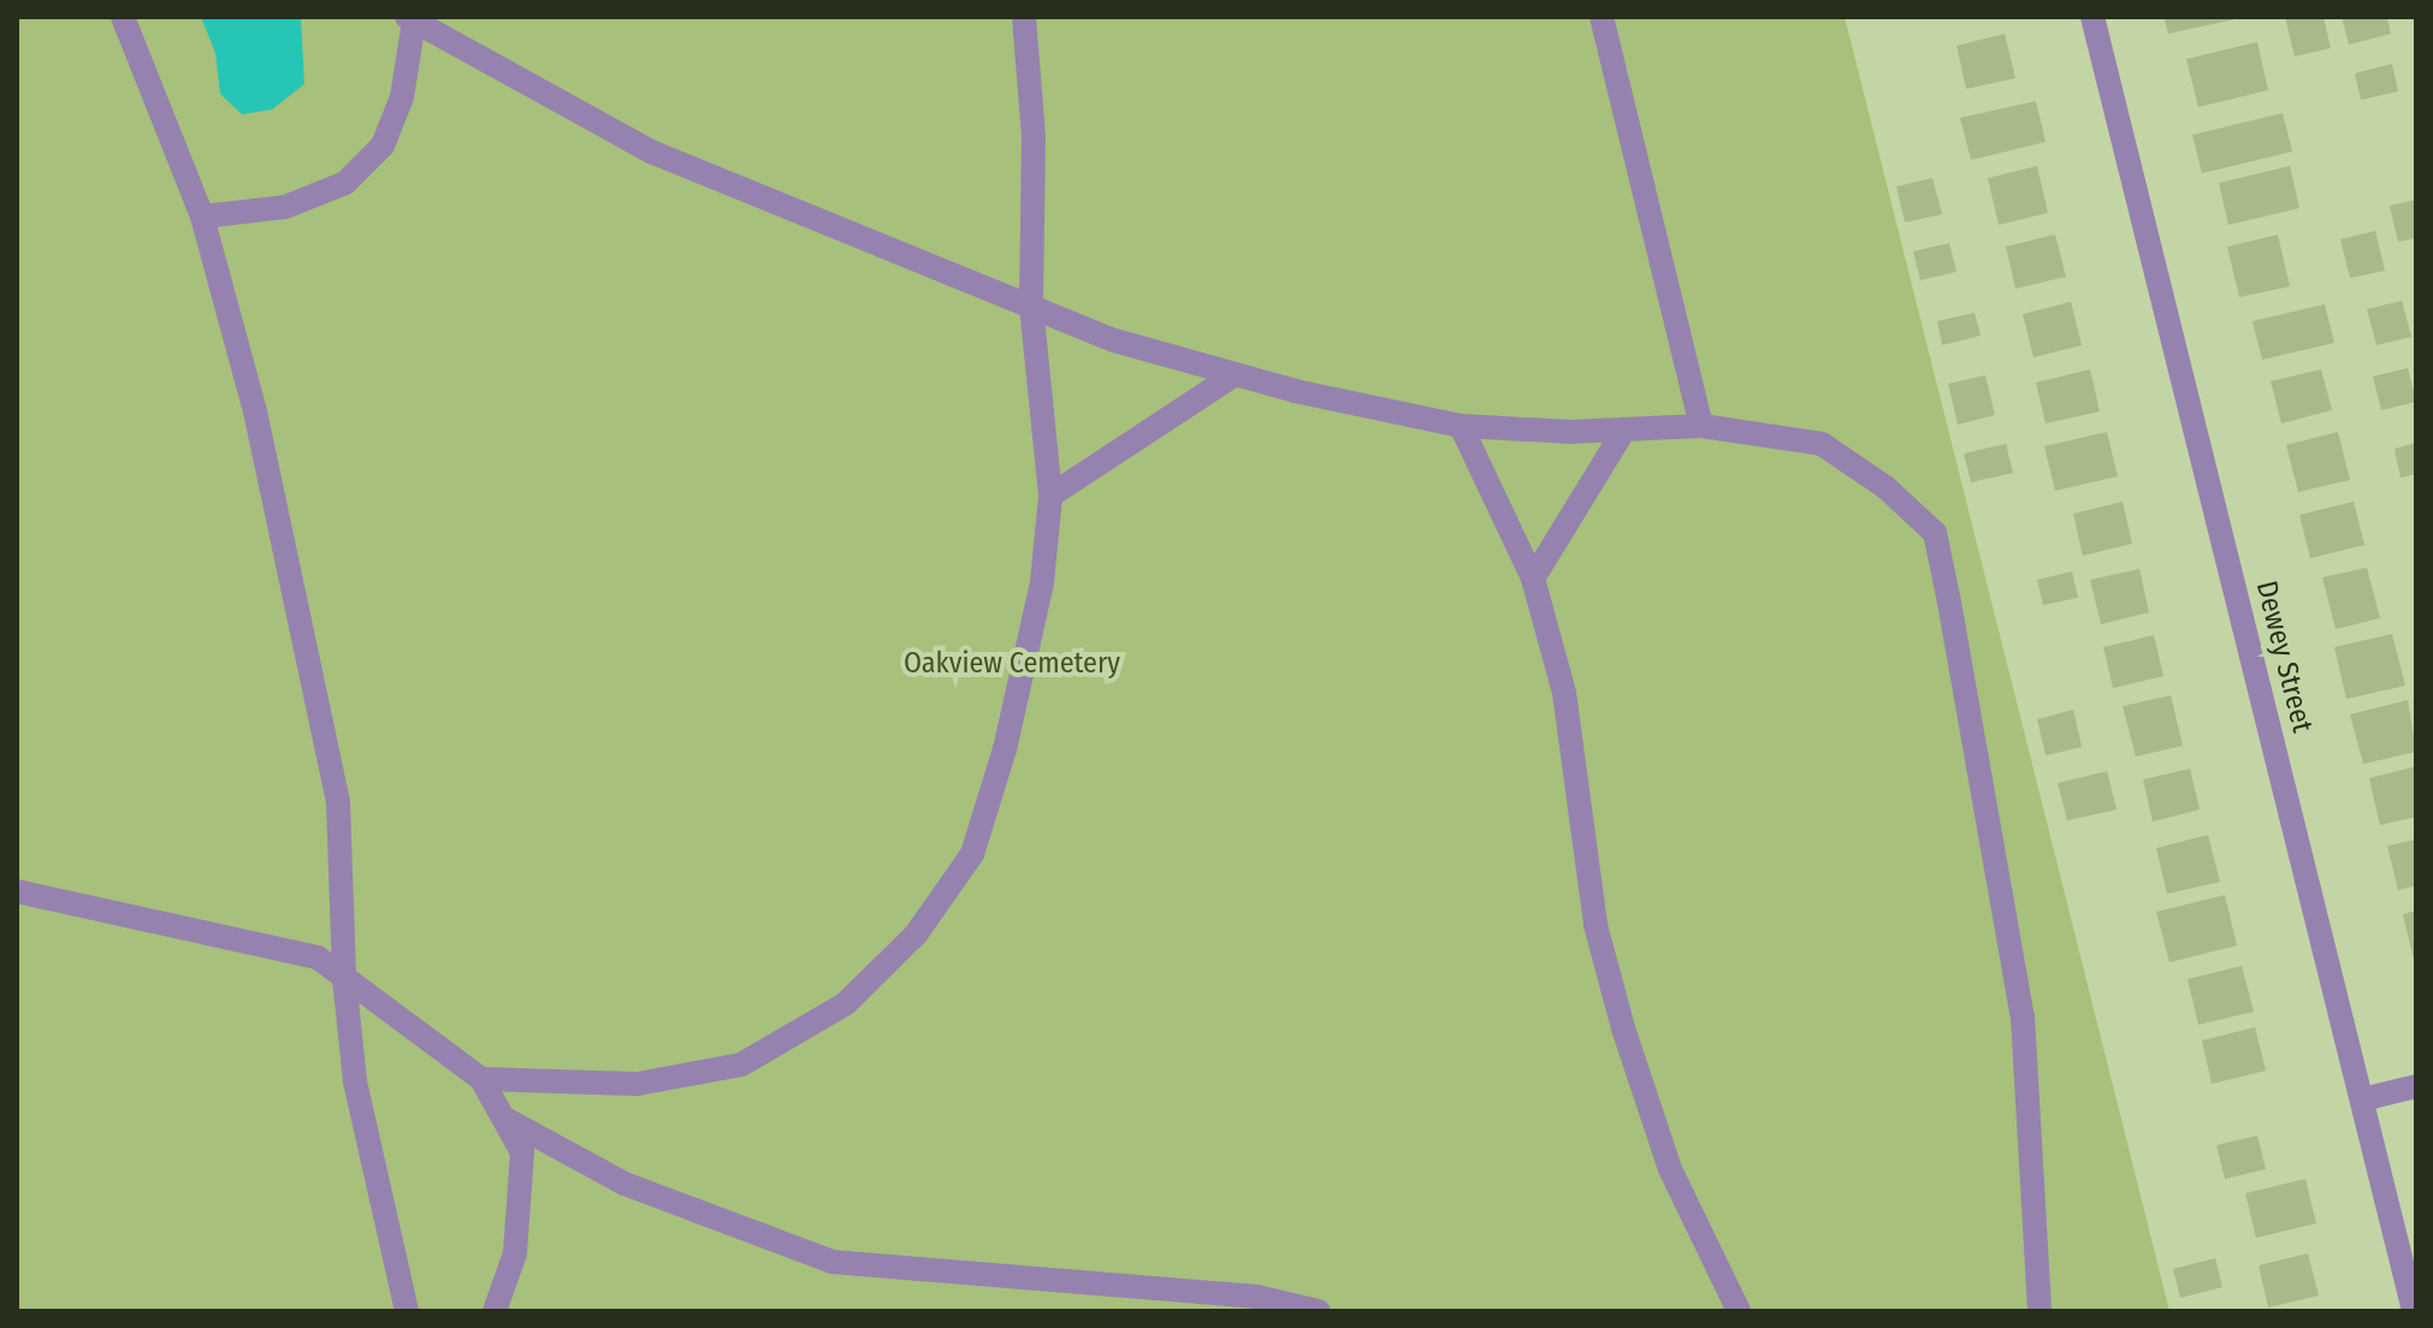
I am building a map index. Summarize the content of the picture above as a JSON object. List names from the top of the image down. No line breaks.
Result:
{"streets":{"street":["Dewey Street"]},"parks":["Oakview Cemetery"]}
